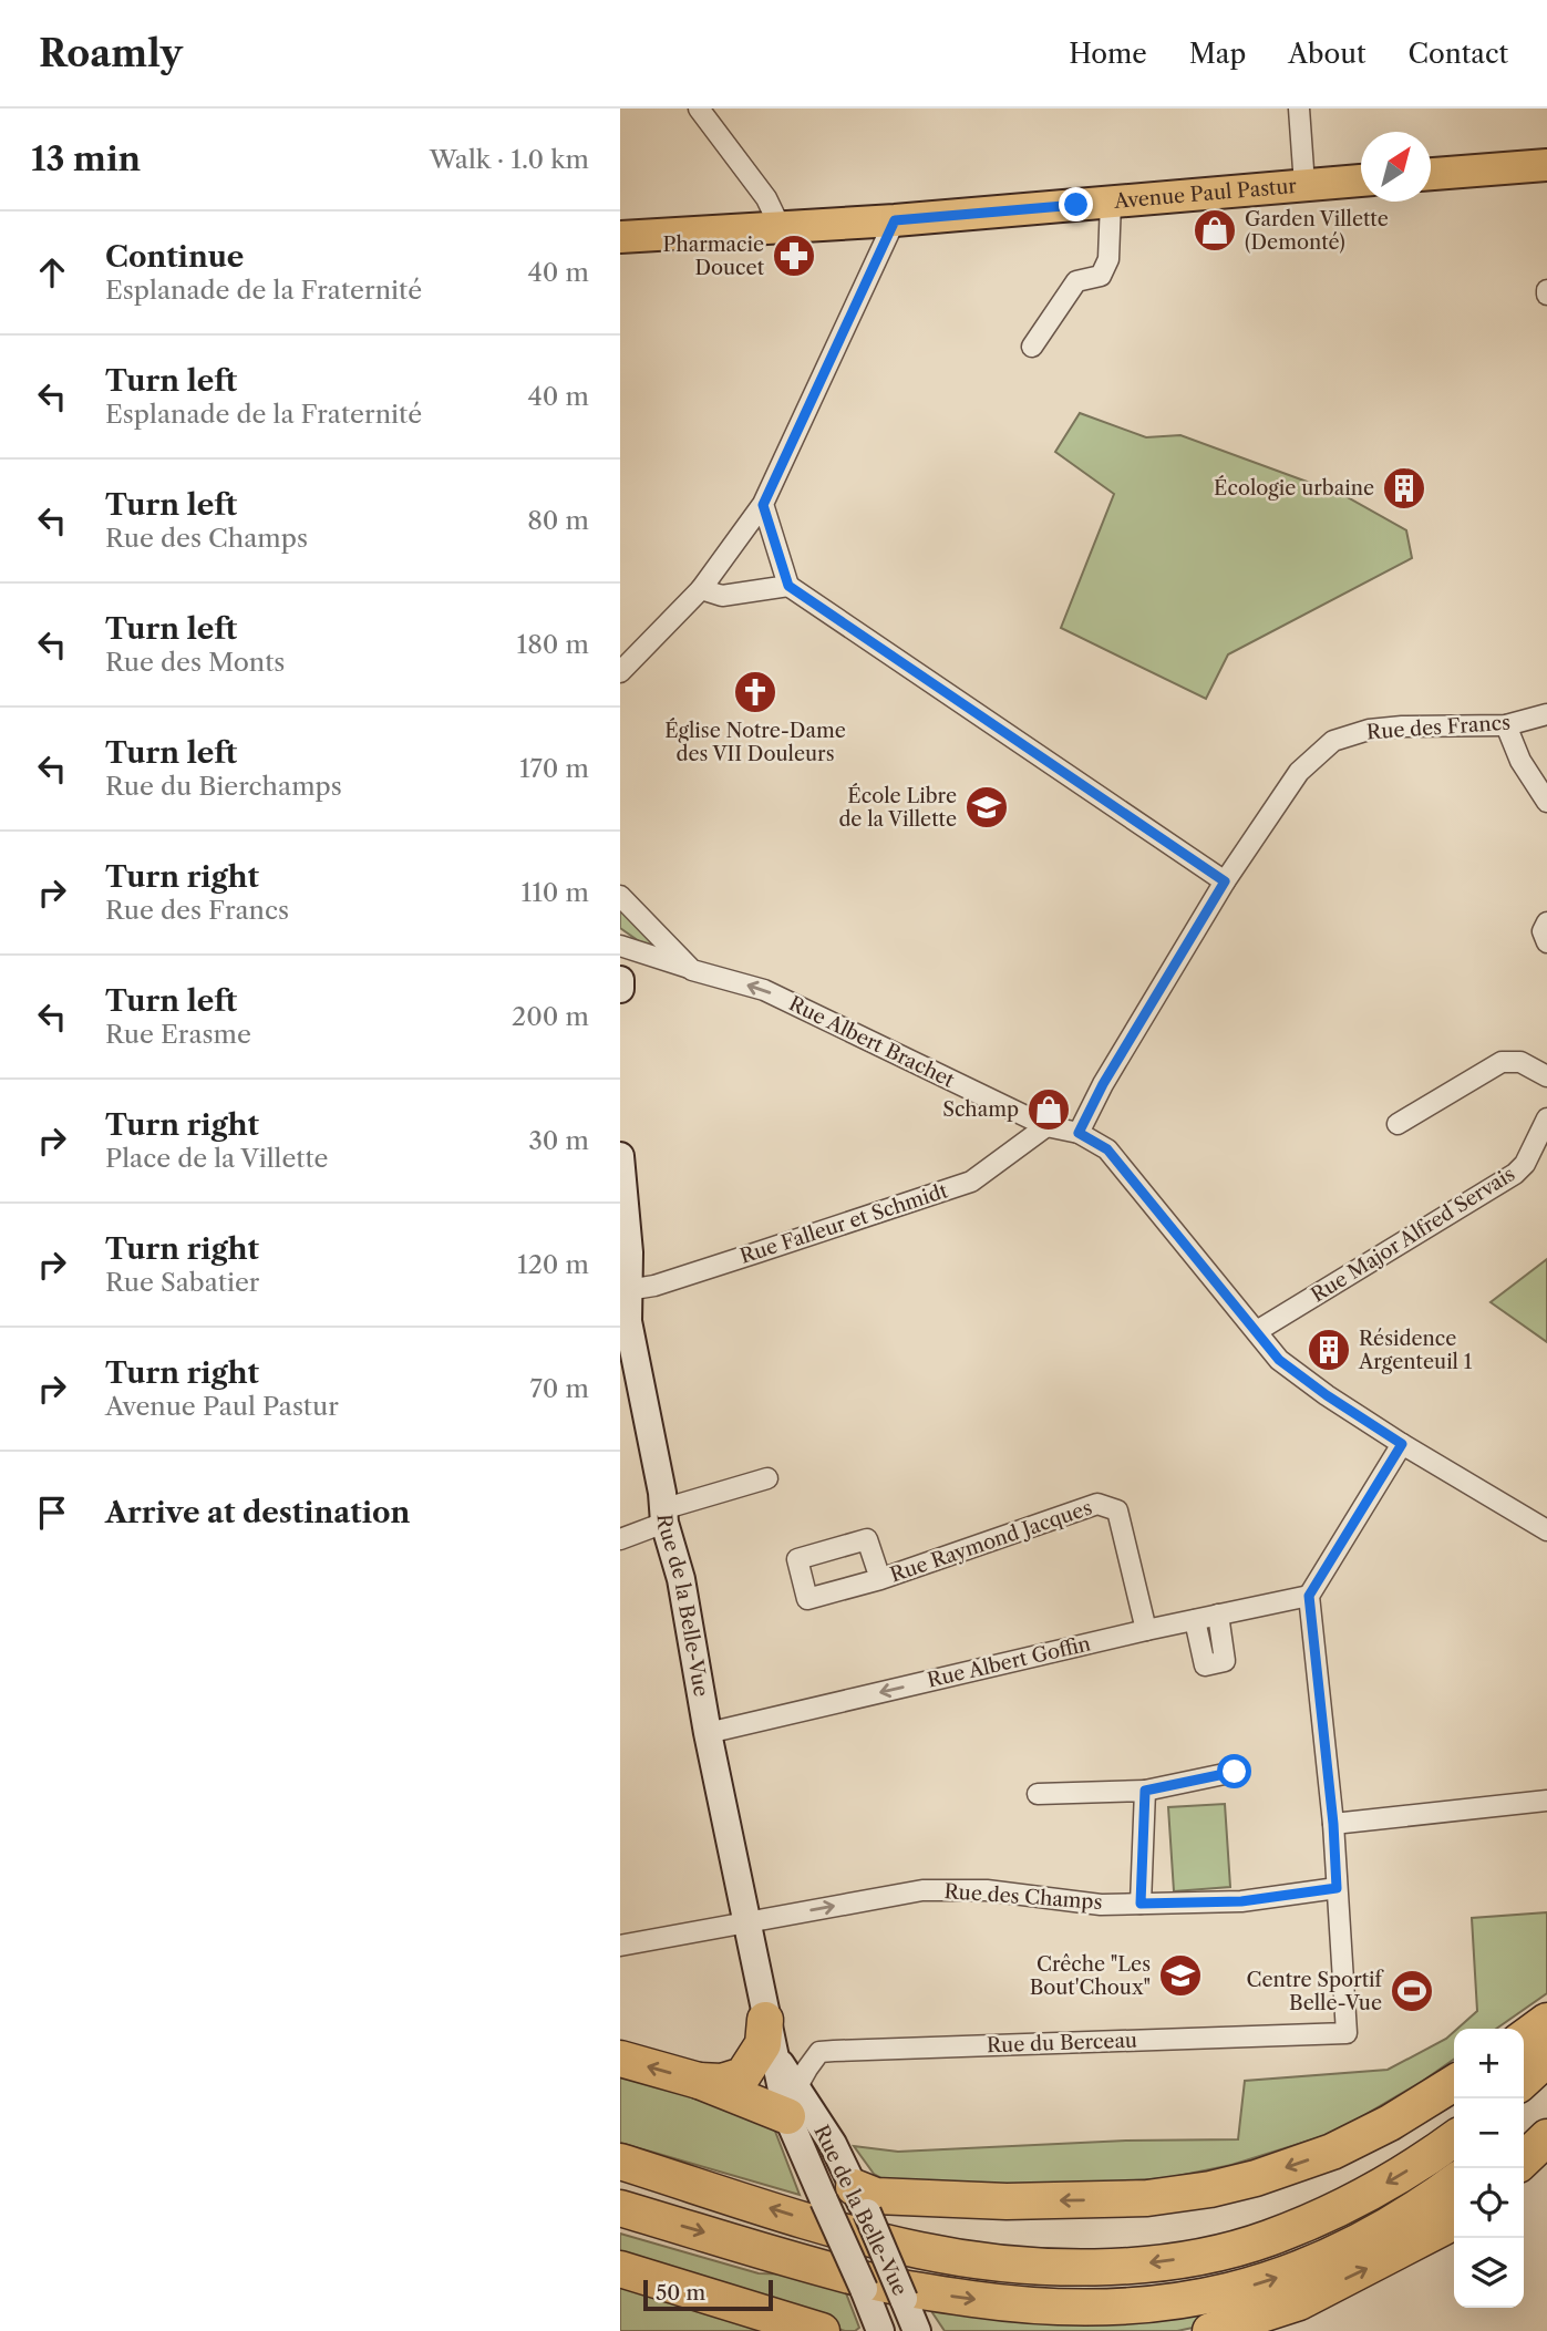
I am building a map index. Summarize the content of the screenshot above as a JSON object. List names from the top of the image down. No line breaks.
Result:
{"streets":{"main road":["Avenue Paul Pastur"],"street":["Rue des Francs","Rue Albert Brachet","Rue Falleur et Schmidt","Rue Major Alfred Servais","Rue Raymond Jacques","Rue de la Belle-Vue","Rue Albert Goffin","Rue des Champs","Rue du Berceau"]},"crossings":[["Rue des Francs","Rue Albert Brachet"],["Rue Albert Brachet","Rue Falleur et Schmidt"],["Rue Falleur et Schmidt","Rue de la Belle-Vue"],["Rue Raymond Jacques","Rue Albert Goffin"],["Rue de la Belle-Vue","Rue Albert Goffin"],["Rue de la Belle-Vue","Rue des Champs"],["Rue de la Belle-Vue","Rue du Berceau"],["Rue des Champs","Rue du Berceau"]],"one_way":["Rue Albert Brachet","Rue des Champs"],"places":{"shop":["Garden Villette (Demonté)","Schamp"],"pharmacy":["Pharmacie Doucet"],"building":["Écologie urbaine","Résidence Argenteuil 1"],"church":["Église Notre-Dame des VII Douleurs"],"school or university":["École Libre de la Villette","Crêche \"Les Bout'Choux\""],"sports":["Centre Sportif Belle-Vue"]},"scale_bar":"50 m","north":"top right","page":{"header":"Roamly","nav":["Home","Map","About","Contact"],"heading":["13 min","Walk · 1.0 km"],"list":[["Continue","Esplanade de la Fraternité","40 m"],["Turn left","Esplanade de la Fraternité","40 m"],["Turn left","Rue des Champs","80 m"],["Turn left","Rue des Monts","180 m"],["Turn left","Rue du Bierchamps","170 m"],["Turn right","Rue des Francs","110 m"],["Turn left","Rue Erasme","200 m"],["Turn right","Place de la Villette","30 m"],["Turn right","Rue Sabatier","120 m"],["Turn right","Avenue Paul Pastur","70 m"],"Arrive at destination"],"map_buttons":["+","−"],"scale":"50 m"}}
